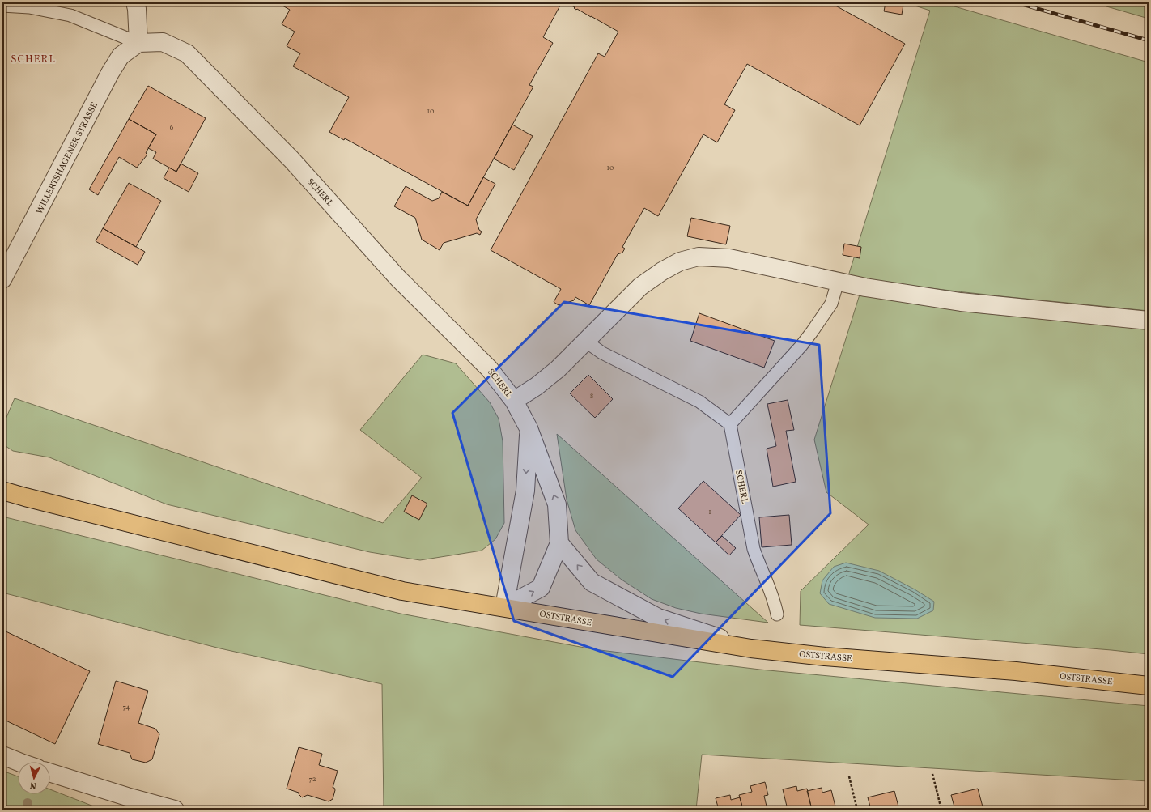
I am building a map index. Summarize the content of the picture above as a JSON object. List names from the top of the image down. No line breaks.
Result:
{"streets":{"main road":["OSTSTRASSE"],"street":["WILLERTSHAGENER STRASSE","SCHERL"]},"crossings":[["WILLERTSHAGENER STRASSE","SCHERL"],["SCHERL","OSTSTRASSE"]],"districts":["SCHERL"],"house_numbers":["10","6","10","8","1","74","72"],"north":"bottom"}
